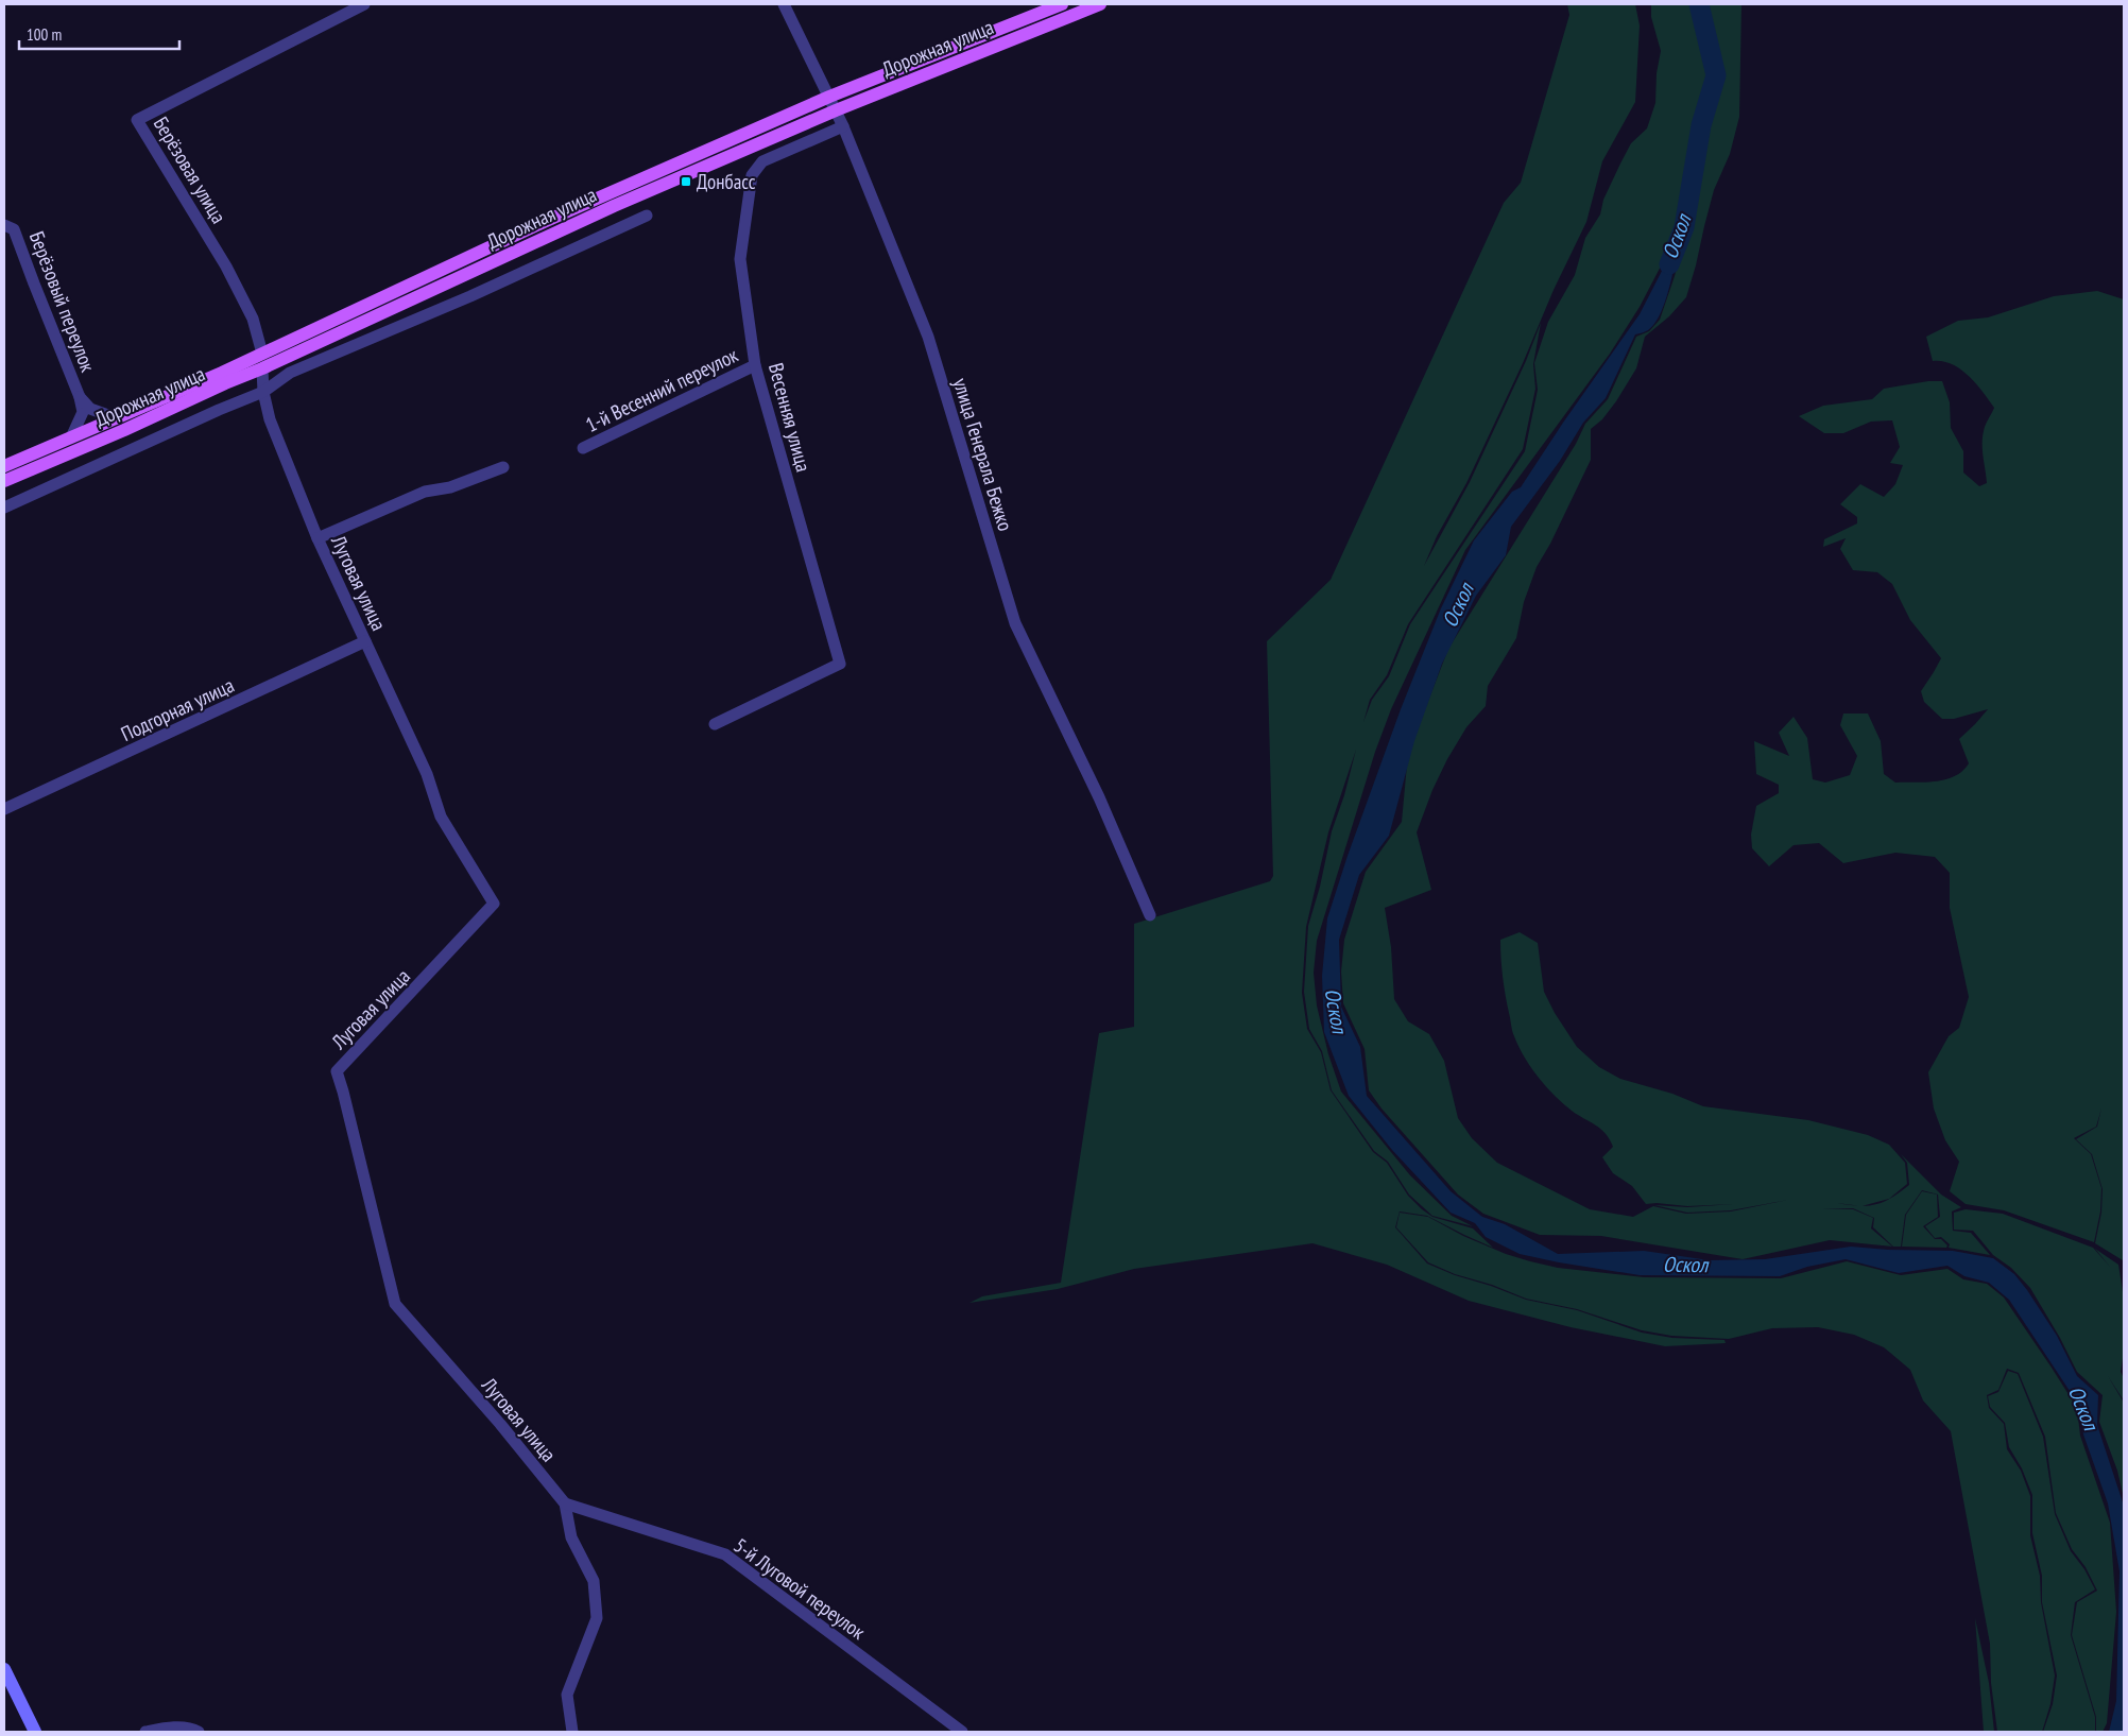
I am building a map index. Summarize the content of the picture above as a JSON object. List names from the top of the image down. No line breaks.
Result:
{"streets":{"main road":["Дорожная улица"],"street":["Берёзовая улица","Берёзовый переулок","1-й Весенний переулок","Весенняя улица","улица Генерала Бежко","Луговая улица","Подгорная улица","5-й Луговой переулок"]},"crossings":[["Дорожная улица","Берёзовая улица"],["Дорожная улица","Берёзовый переулок"],["Дорожная улица","улица Генерала Бежко"],["Дорожная улица","Луговая улица"],["1-й Весенний переулок","Весенняя улица"],["Весенняя улица","улица Генерала Бежко"],["Луговая улица","Подгорная улица"],["Луговая улица","5-й Луговой переулок"]],"water":["Оскол"],"places":{"transit":["Донбасс"]},"scale_bar":"100 m"}
